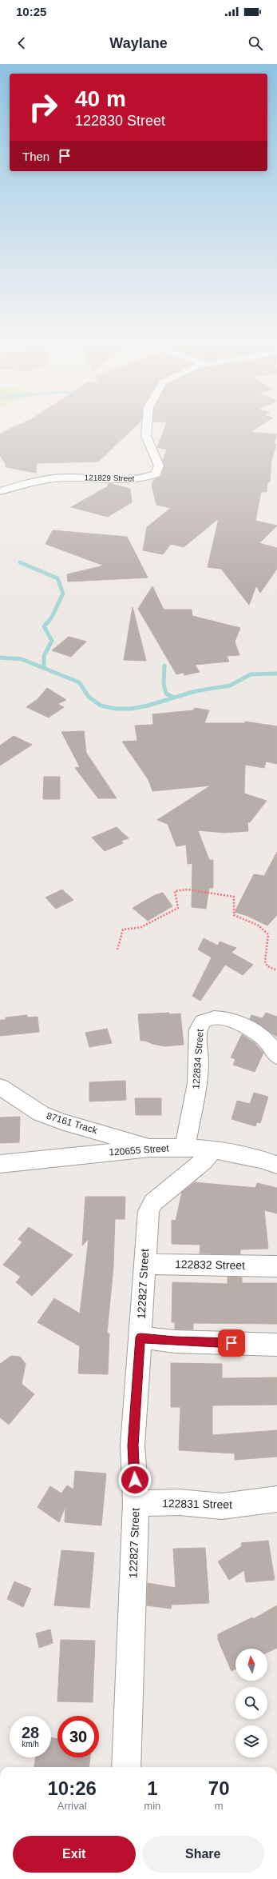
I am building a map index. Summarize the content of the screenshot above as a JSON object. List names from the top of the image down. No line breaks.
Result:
{"streets":{"street":["121829 Street","122834 Street","87161 Track","120655 Street","122832 Street","122827 Street","122831 Street"]},"crossings":[["122834 Street","120655 Street"],["87161 Track","120655 Street"],["120655 Street","122827 Street"],["122832 Street","122827 Street"],["122827 Street","122831 Street"]],"north":"top","page":{"status":"10:25","header":"Waylane","turn":["40 m","122830 Street"],"then":"Then","speed":"28 km/h","limit":"30","eta":["10:26","Arrival","1","min","70","m"],"buttons":["Exit","Share"]}}
